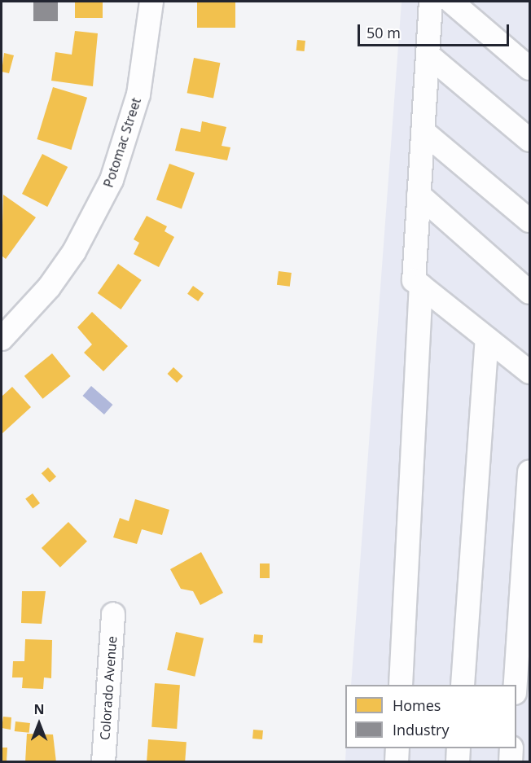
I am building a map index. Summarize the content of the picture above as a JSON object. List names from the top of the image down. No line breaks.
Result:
{"streets":{"street":["Potomac Street","Colorado Avenue"]},"legend":["Homes","Industry"],"scale_bar":"50 m","north":"top"}
